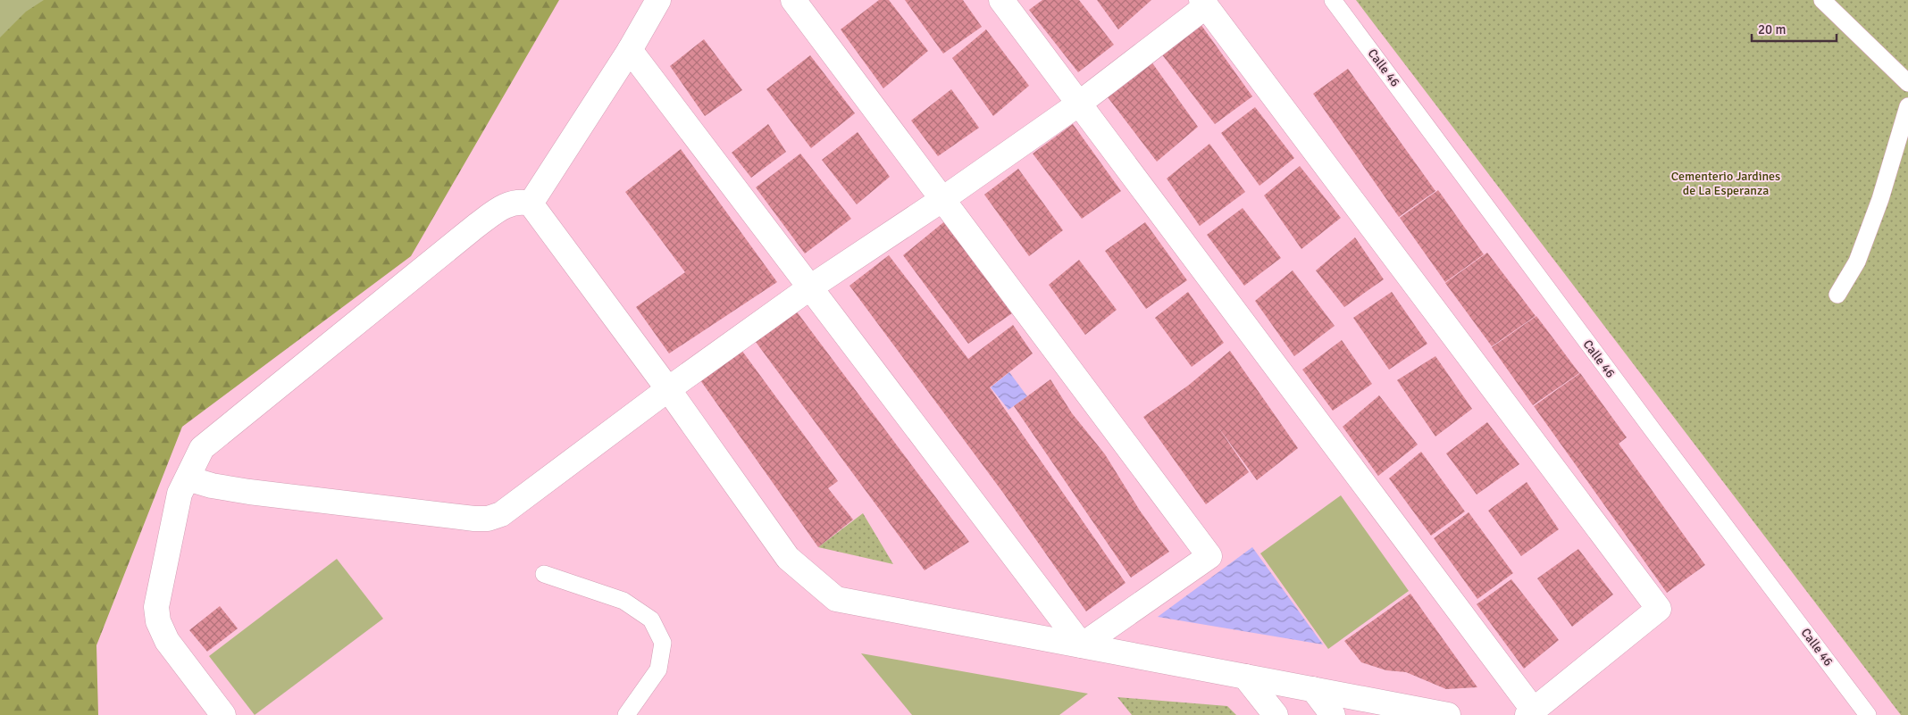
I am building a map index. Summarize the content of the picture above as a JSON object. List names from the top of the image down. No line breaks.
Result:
{"streets":{"lane":["Calle 46"]},"parks":["Cementerio Jardines de La Esperanza"],"scale_bar":"20 m"}
